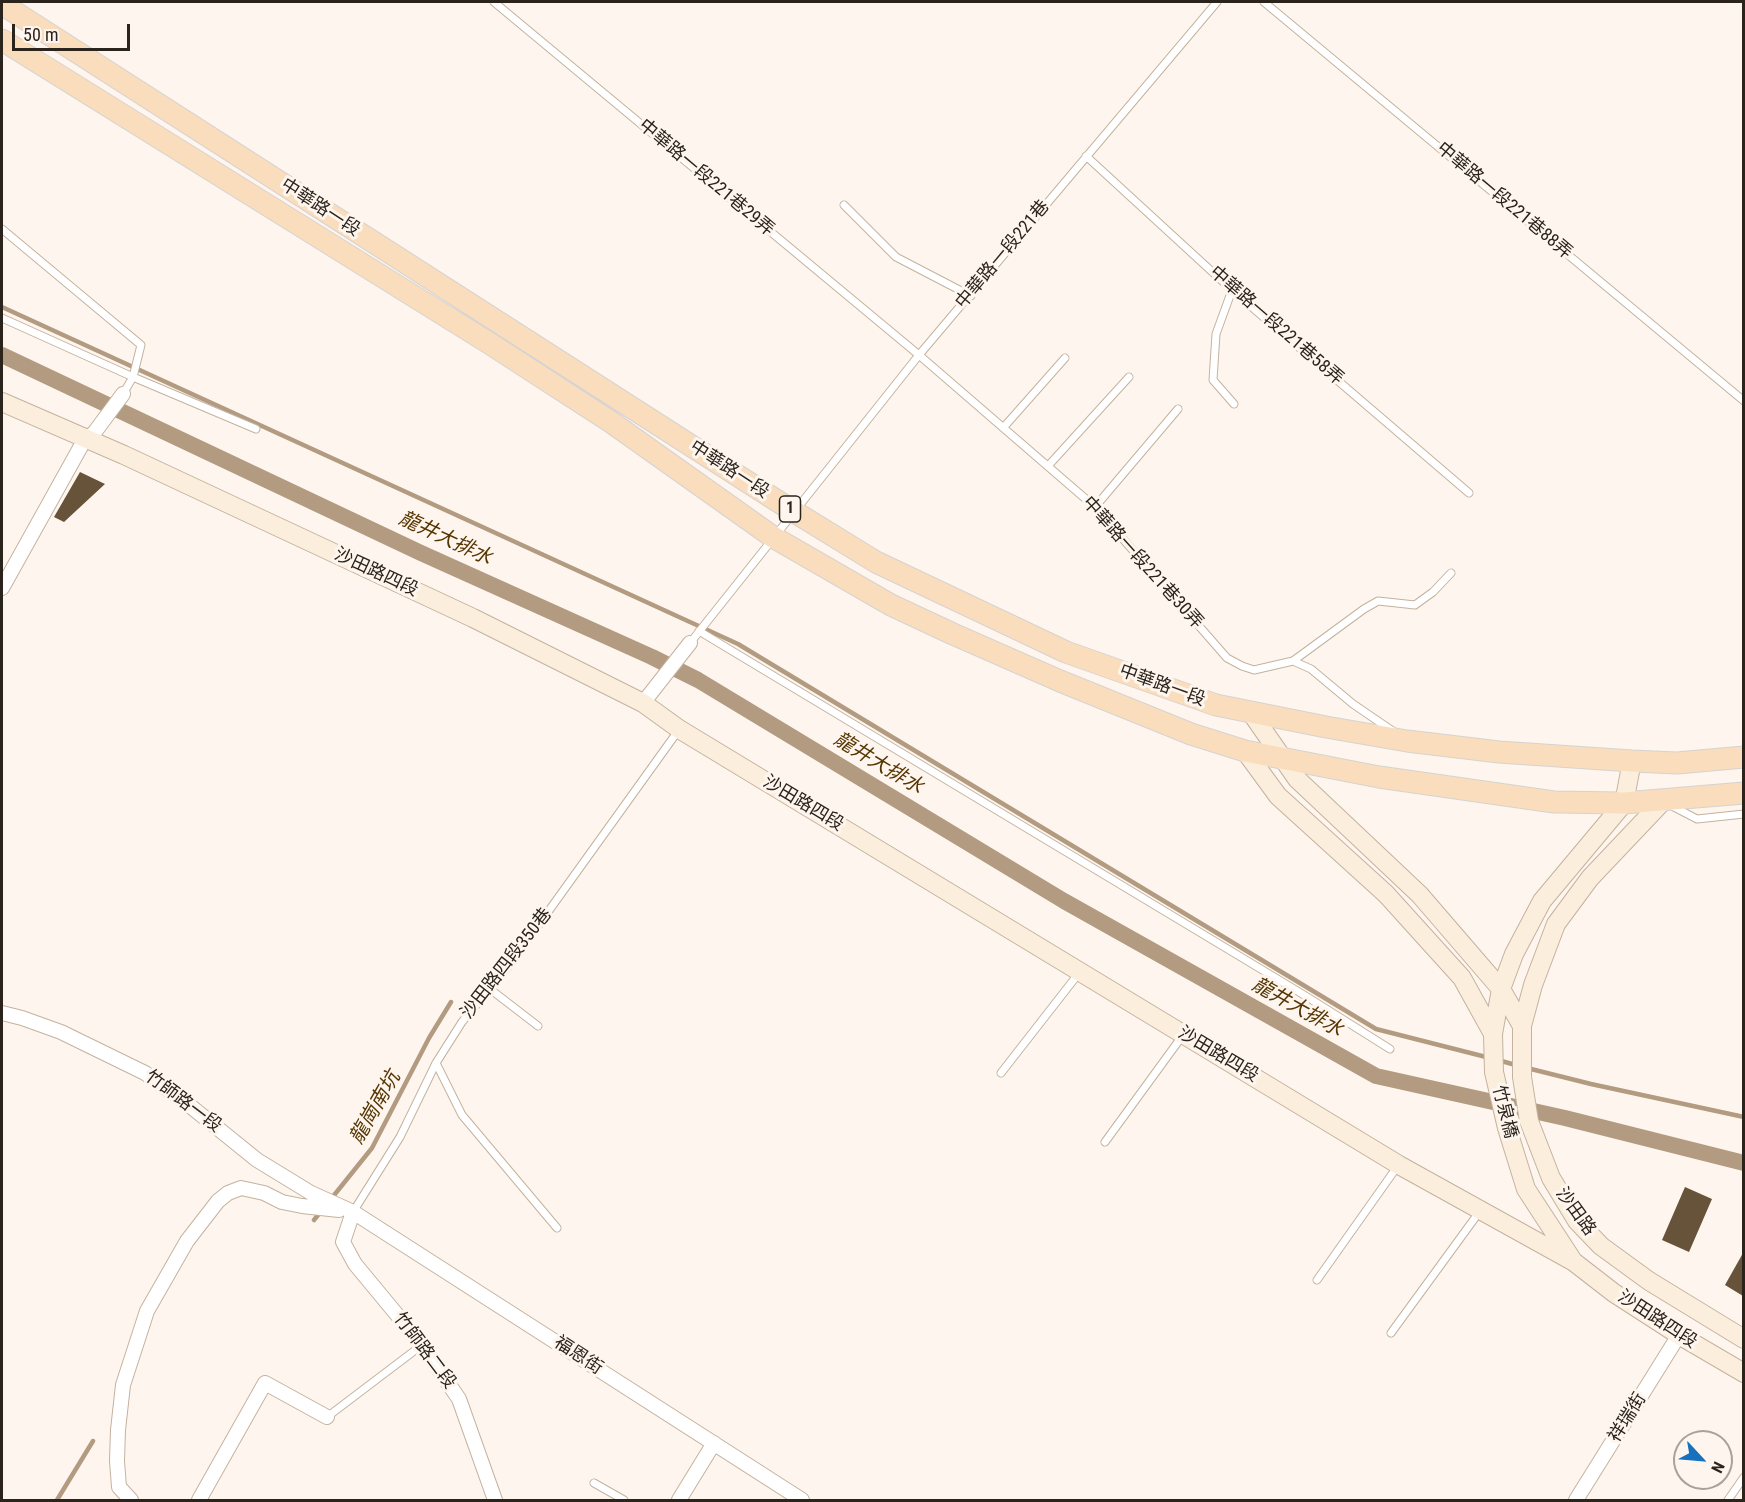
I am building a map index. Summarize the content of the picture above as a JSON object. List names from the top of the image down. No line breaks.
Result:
{"streets":{"main road":["中華路一段","1"],"street":["沙田路四段","竹師路一段","竹泉橋","沙田路","竹師路二段","福恩街","祥瑞街"],"lane":["中華路一段221巷29弄","中華路一段221巷88弄","中華路一段221巷","中華路一段221巷58弄","中華路一段221巷30弄","沙田路四段350巷"]},"crossings":[["中華路一段221巷29弄","中華路一段221巷"],["中華路一段221巷29弄","中華路一段221巷30弄"],["中華路一段","中華路一段221巷"],["中華路一段","1"],["中華路一段","竹泉橋"],["中華路一段221巷","中華路一段221巷58弄"],["中華路一段221巷","中華路一段221巷30弄"],["1","竹泉橋"],["沙田路四段","沙田路四段350巷"],["沙田路四段","竹泉橋"],["沙田路四段","沙田路"],["沙田路四段","祥瑞街"],["沙田路四段350巷","竹師路一段"],["沙田路四段350巷","竹師路二段"],["沙田路四段350巷","福恩街"],["竹師路一段","竹師路二段"],["竹師路一段","福恩街"],["竹泉橋","沙田路"],["竹師路二段","福恩街"]],"water":["龍井大排水","龍崗南坑"],"scale_bar":"50 m","north":"bottom right"}
